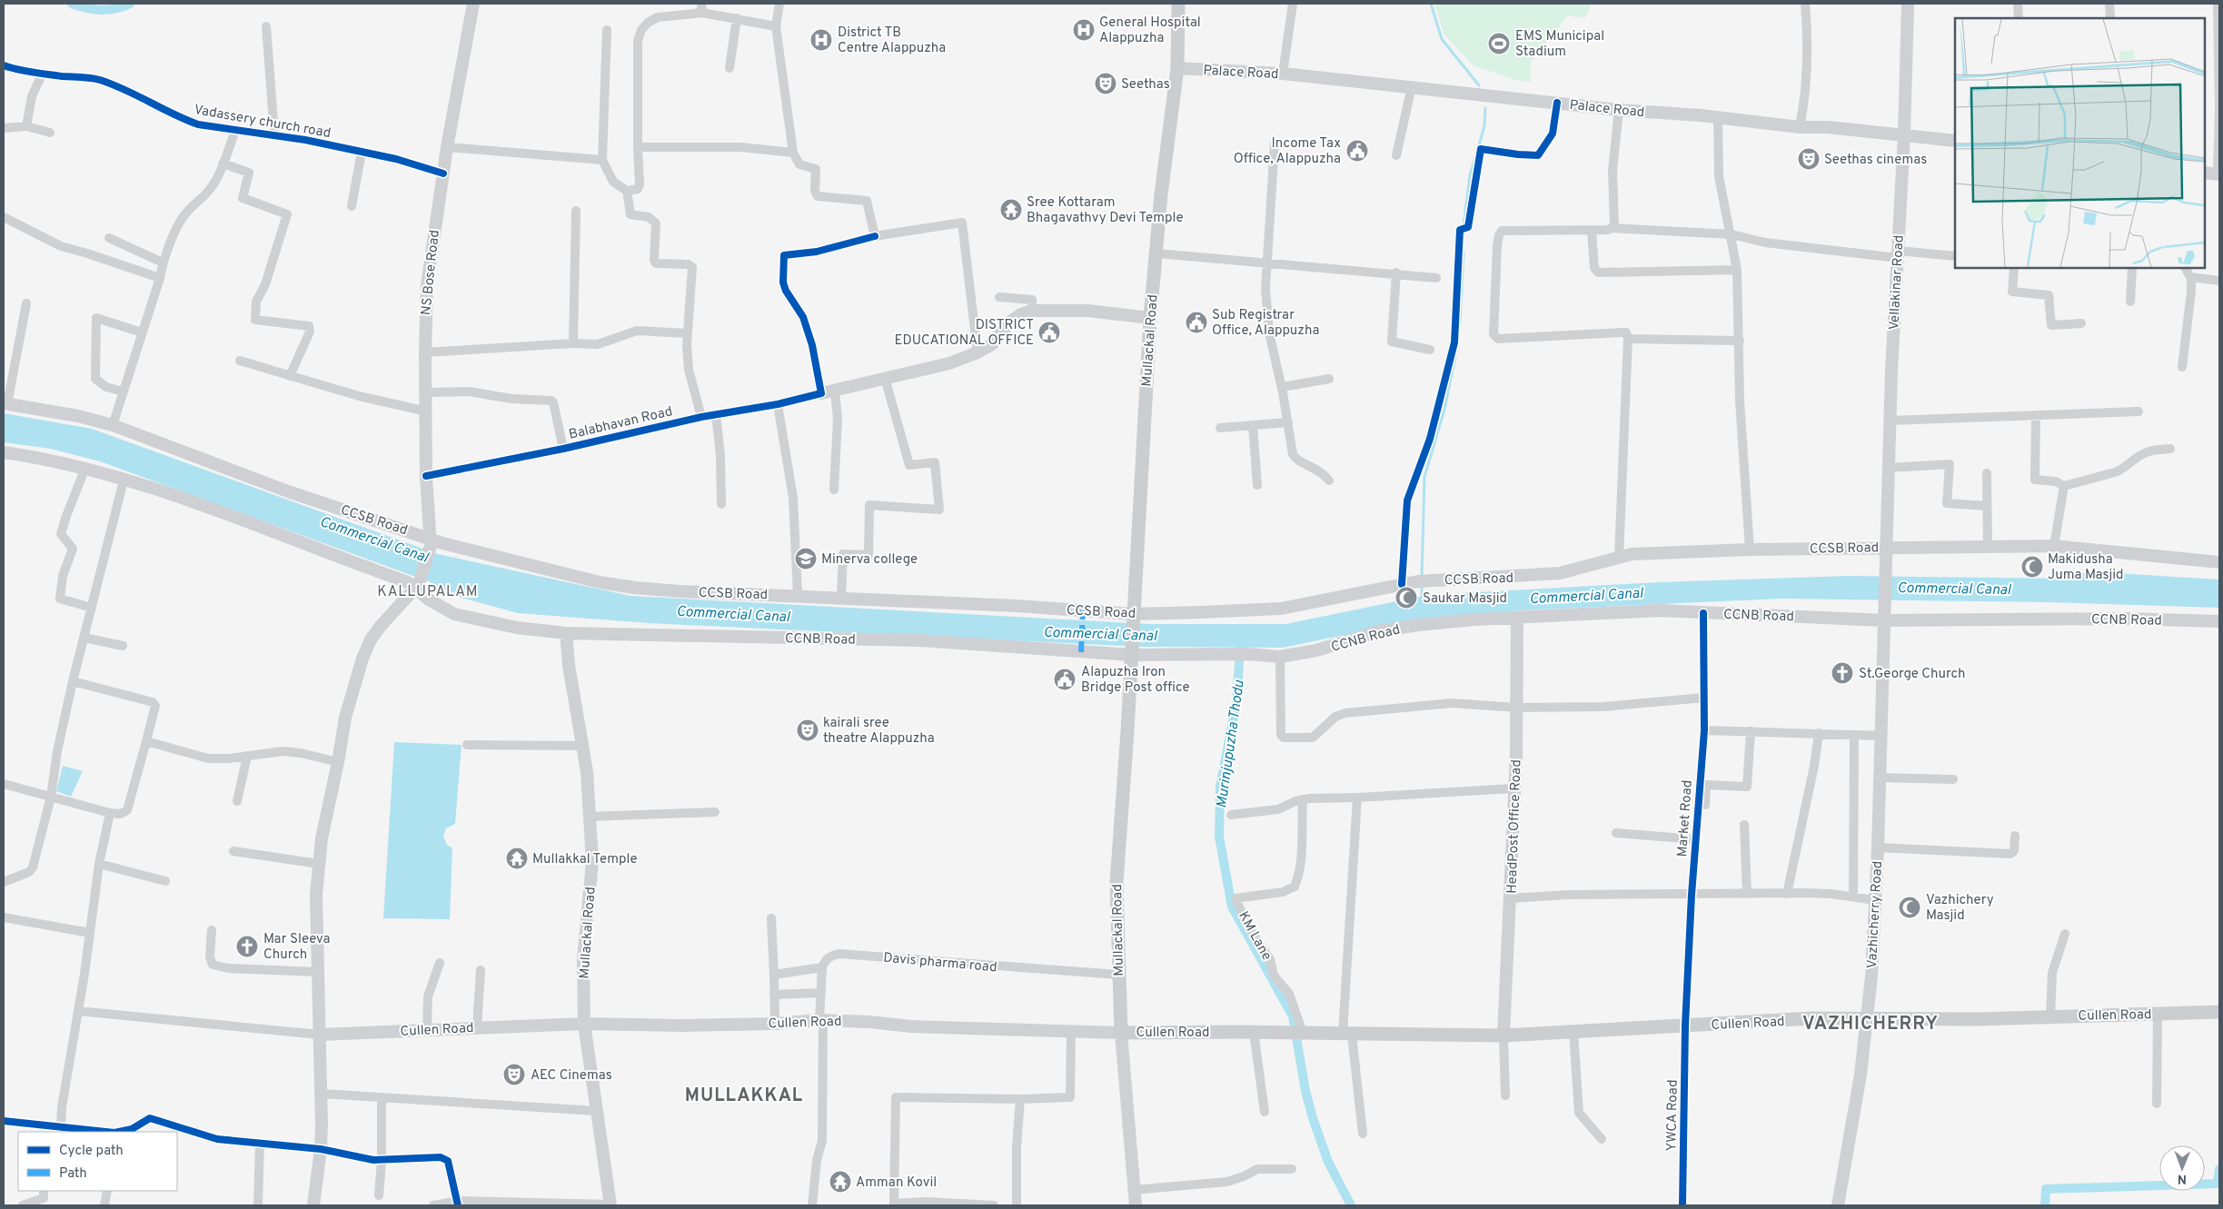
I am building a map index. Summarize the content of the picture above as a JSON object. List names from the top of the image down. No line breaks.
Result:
{"streets":{"main road":["Palace Road","NS Bose Road","Vellakinar Road","Mullackal Road","Balabhavan Road","CCSB Road","CCNB Road","HeadPost Office Road","Vazhicherry Road","Cullen Road"],"street":["Vadassery church road","Market Road","KM Lane","Davis pharma road","YWCA Road"]},"crossings":[["Palace Road","Vellakinar Road"],["Palace Road","Mullackal Road"],["Vadassery church road","NS Bose Road"],["NS Bose Road","Balabhavan Road"],["NS Bose Road","CCSB Road"],["Vellakinar Road","CCSB Road"],["Vellakinar Road","CCNB Road"],["Vellakinar Road","Vazhicherry Road"],["Mullackal Road","Balabhavan Road"],["Mullackal Road","CCSB Road"],["Mullackal Road","CCNB Road"],["Mullackal Road","Davis pharma road"],["Mullackal Road","Cullen Road"],["CCNB Road","Market Road"],["CCNB Road","HeadPost Office Road"],["CCNB Road","Vazhicherry Road"],["Market Road","Cullen Road"],["Market Road","YWCA Road"],["HeadPost Office Road","Cullen Road"],["Vazhicherry Road","Cullen Road"],["KM Lane","Cullen Road"],["Cullen Road","YWCA Road"]],"districts":["KALLUPALAM","VAZHICHERRY","MULLAKKAL"],"water":["Commercial Canal","Murinjupuzha Thodu"],"places":{"hospital":["General Hospital Alappuzha","District TB Centre Alappuzha"],"sports":["EMS Municipal Stadium"],"theatre":["Seethas","Seethas cinemas","kairali sree theatre Alappuzha","AEC Cinemas"],"public building":["Income Tax Office, Alappuzha","Sub Registrar Office, Alappuzha","DISTRICT EDUCATIONAL OFFICE","Alapuzha Iron Bridge Post office"],"temple":["Sree Kottaram Bhagavathvy Devi Temple","Mullakkal Temple","Amman Kovil"],"school or university":["Minerva college"],"mosque":["Makidusha Juma Masjid","Saukar Masjid","Vazhichery Masjid"],"church":["St.George Church","Mar Sleeva Church"]},"legend":["Cycle path","Path"],"north":"bottom"}
